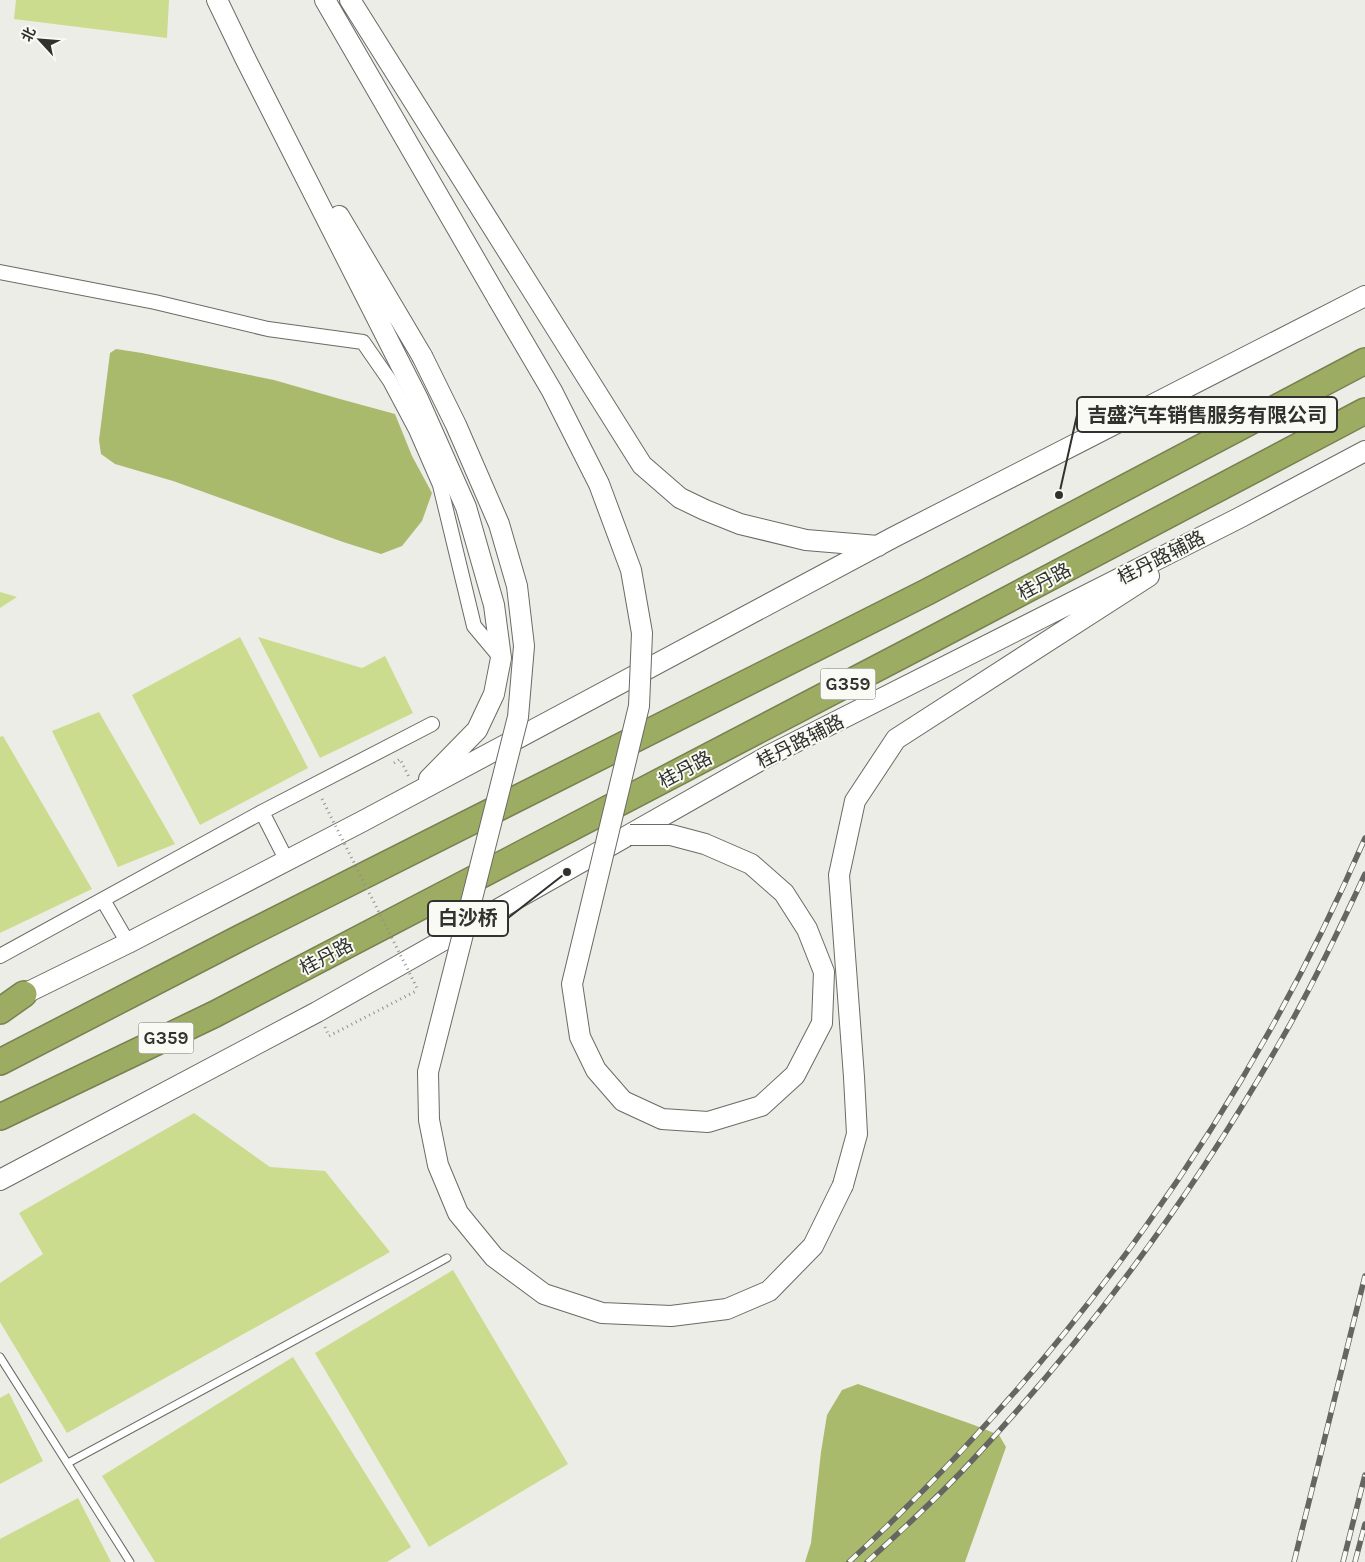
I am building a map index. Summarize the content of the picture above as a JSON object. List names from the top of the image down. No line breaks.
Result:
{"streets":{"highway":["桂丹路","G359"],"main road":["桂丹路辅路"]},"places":["吉盛汽车销售服务有限公司","白沙桥"],"north":"top left"}
